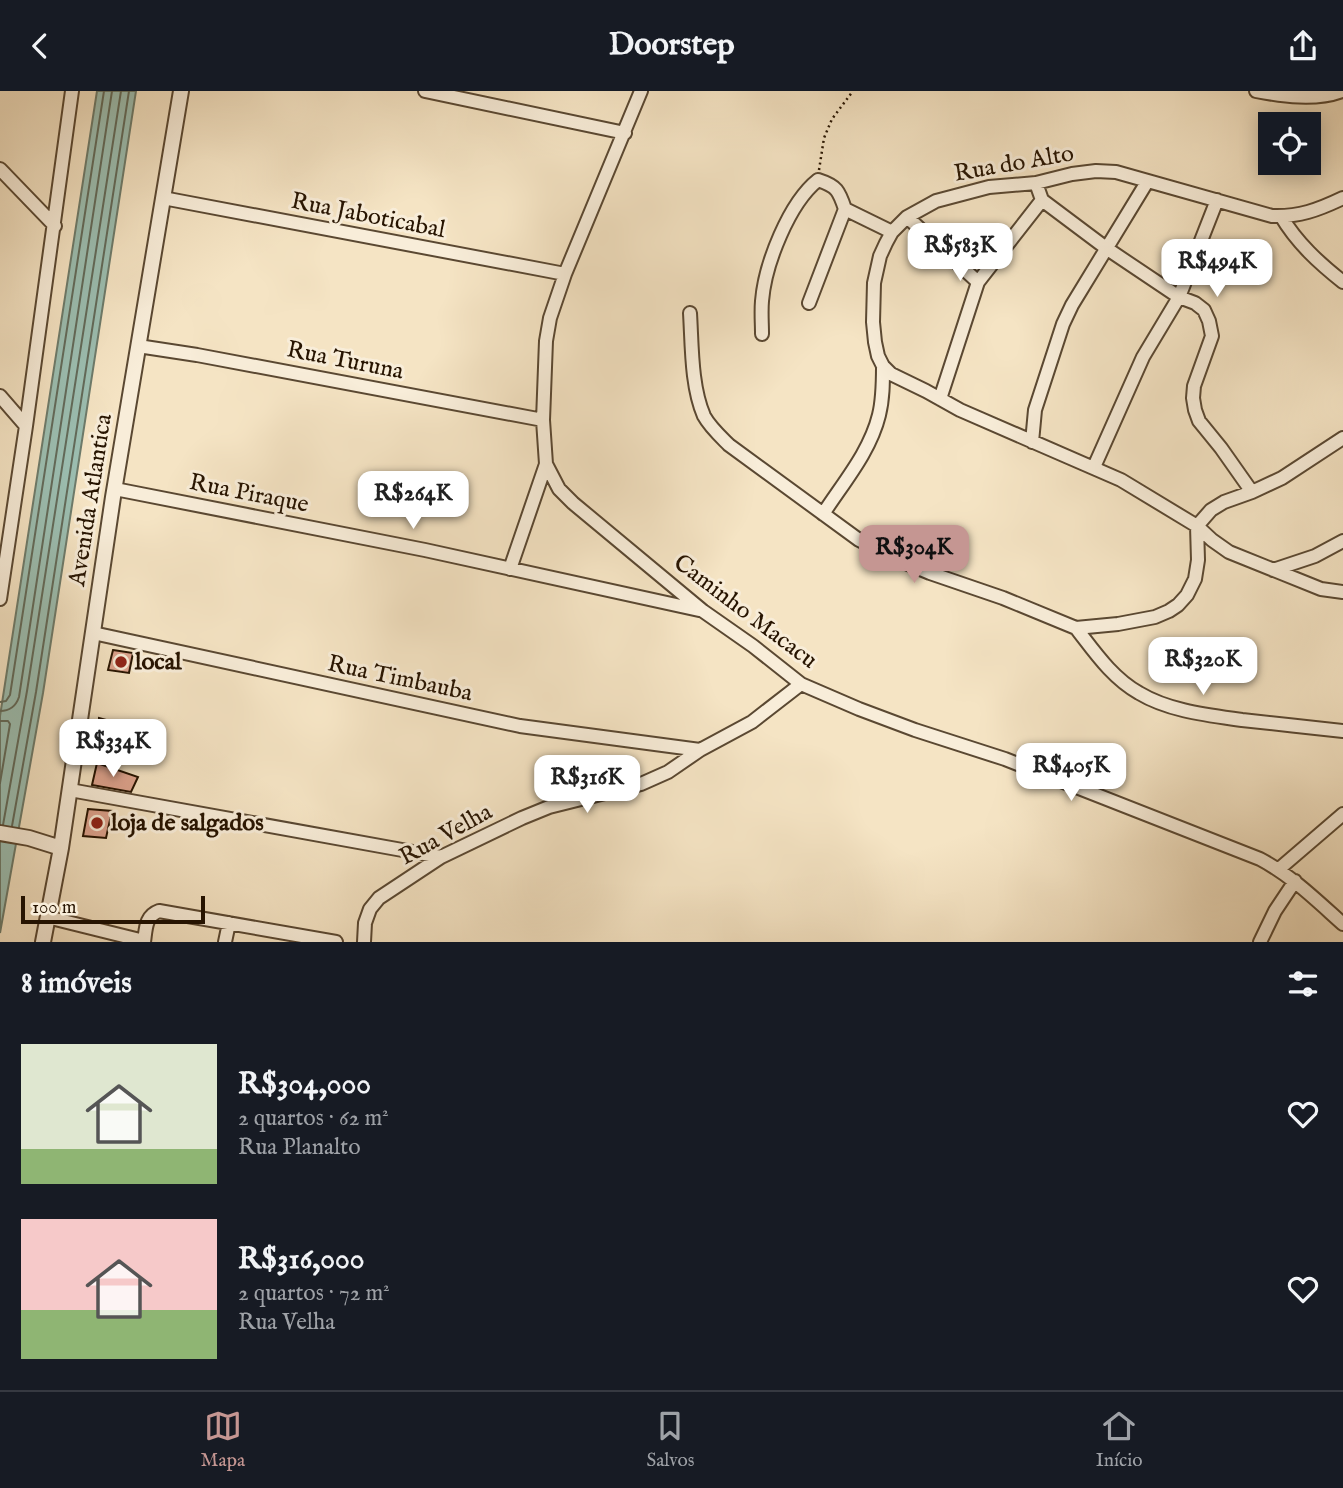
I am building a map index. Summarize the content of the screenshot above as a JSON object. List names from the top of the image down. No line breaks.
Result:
{"streets":{"street":["Rua do Alto","Rua Jaboticabal","Rua Turuna","Rua Piraque","Avenida Atlantica","Caminho Macacu","Rua Timbauba","Rua Velha"]},"crossings":[["Rua Jaboticabal","Avenida Atlantica"],["Rua Jaboticabal","Caminho Macacu"],["Rua Turuna","Avenida Atlantica"],["Rua Turuna","Caminho Macacu"],["Rua Piraque","Avenida Atlantica"],["Rua Piraque","Caminho Macacu"],["Avenida Atlantica","Rua Timbauba"],["Caminho Macacu","Rua Velha"],["Rua Timbauba","Rua Velha"]],"places":["local","loja de salgados"],"scale_bar":"100 m","page":{"header":"Doorstep","price":["R$583K","R$494K","R$264K","R$304K","R$320K","R$334K","R$405K","R$316K"],"scale":"100 m","heading":"8 imóveis","list":[{"name":"R$304,000","note":"2 quartos · 62 m² · Rua Planalto"},{"name":"R$316,000","note":"2 quartos · 72 m² · Rua Velha"}],"tabs":["Mapa","Salvos","Início"]}}
